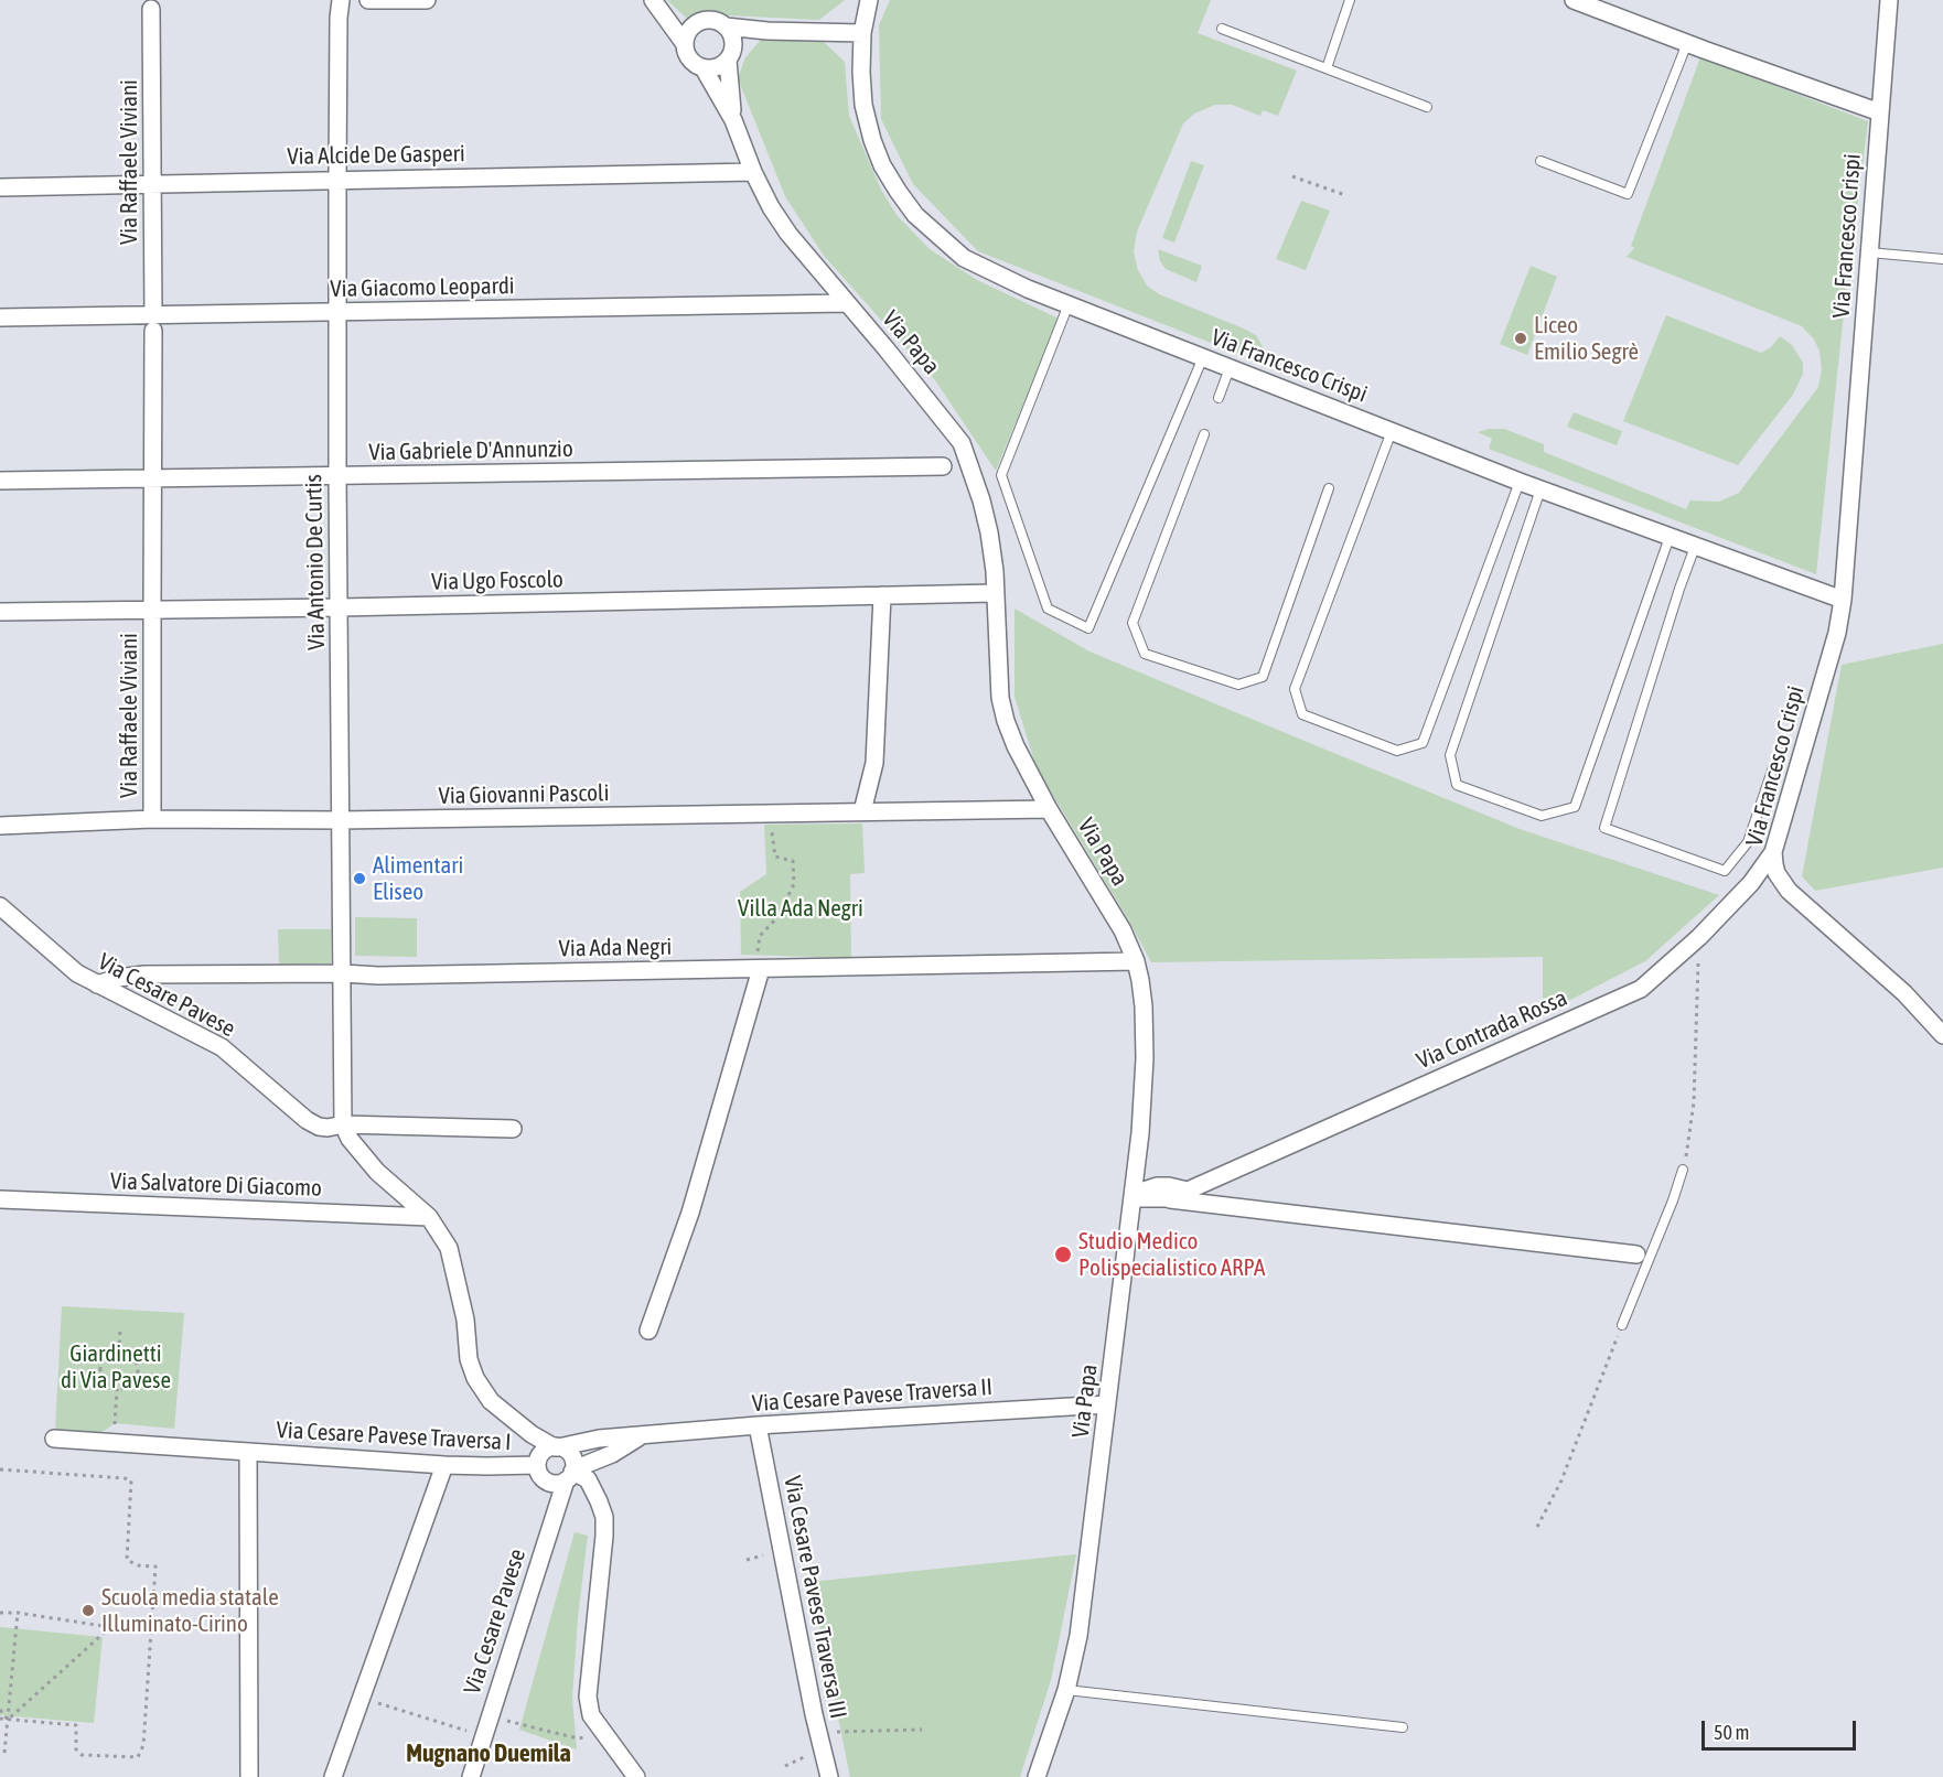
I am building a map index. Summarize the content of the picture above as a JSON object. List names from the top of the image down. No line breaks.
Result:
{"streets":{"street":["Via Alcide De Gasperi","Via Raffaele Viviani","Via Francesco Crispi","Via Giacomo Leopardi","Via Papa","Via Gabriele D'Annunzio","Via Antonio De Curtis","Via Ugo Foscolo","Via Giovanni Pascoli","Via Ada Negri","Via Cesare Pavese","Via Contrada Rossa","Via Salvatore Di Giacomo","Via Cesare Pavese Traversa II","Via Cesare Pavese Traversa I","Via Cesare Pavese Traversa III"]},"crossings":[["Via Alcide De Gasperi","Via Raffaele Viviani"],["Via Alcide De Gasperi","Via Papa"],["Via Alcide De Gasperi","Via Antonio De Curtis"],["Via Raffaele Viviani","Via Giacomo Leopardi"],["Via Raffaele Viviani","Via Gabriele D'Annunzio"],["Via Raffaele Viviani","Via Ugo Foscolo"],["Via Raffaele Viviani","Via Giovanni Pascoli"],["Via Francesco Crispi","Via Contrada Rossa"],["Via Giacomo Leopardi","Via Papa"],["Via Giacomo Leopardi","Via Antonio De Curtis"],["Via Papa","Via Ugo Foscolo"],["Via Papa","Via Giovanni Pascoli"],["Via Papa","Via Ada Negri"],["Via Papa","Via Contrada Rossa"],["Via Papa","Via Cesare Pavese Traversa II"],["Via Gabriele D'Annunzio","Via Antonio De Curtis"],["Via Antonio De Curtis","Via Ugo Foscolo"],["Via Antonio De Curtis","Via Giovanni Pascoli"],["Via Antonio De Curtis","Via Ada Negri"],["Via Antonio De Curtis","Via Cesare Pavese"],["Via Ada Negri","Via Cesare Pavese"],["Via Cesare Pavese","Via Cesare Pavese Traversa II"],["Via Cesare Pavese","Via Cesare Pavese Traversa I"],["Via Cesare Pavese Traversa II","Via Cesare Pavese Traversa I"],["Via Cesare Pavese Traversa II","Via Cesare Pavese Traversa III"]],"districts":["Mugnano Duemila"],"parks":["Villa Ada Negri","Giardinetti di Via Pavese"],"places":["Liceo Emilio Segrè","Alimentari Eliseo","Studio Medico Polispecialistico ARPA","Scuola media statale Illuminato-Cirino"],"scale_bar":"50 m"}
